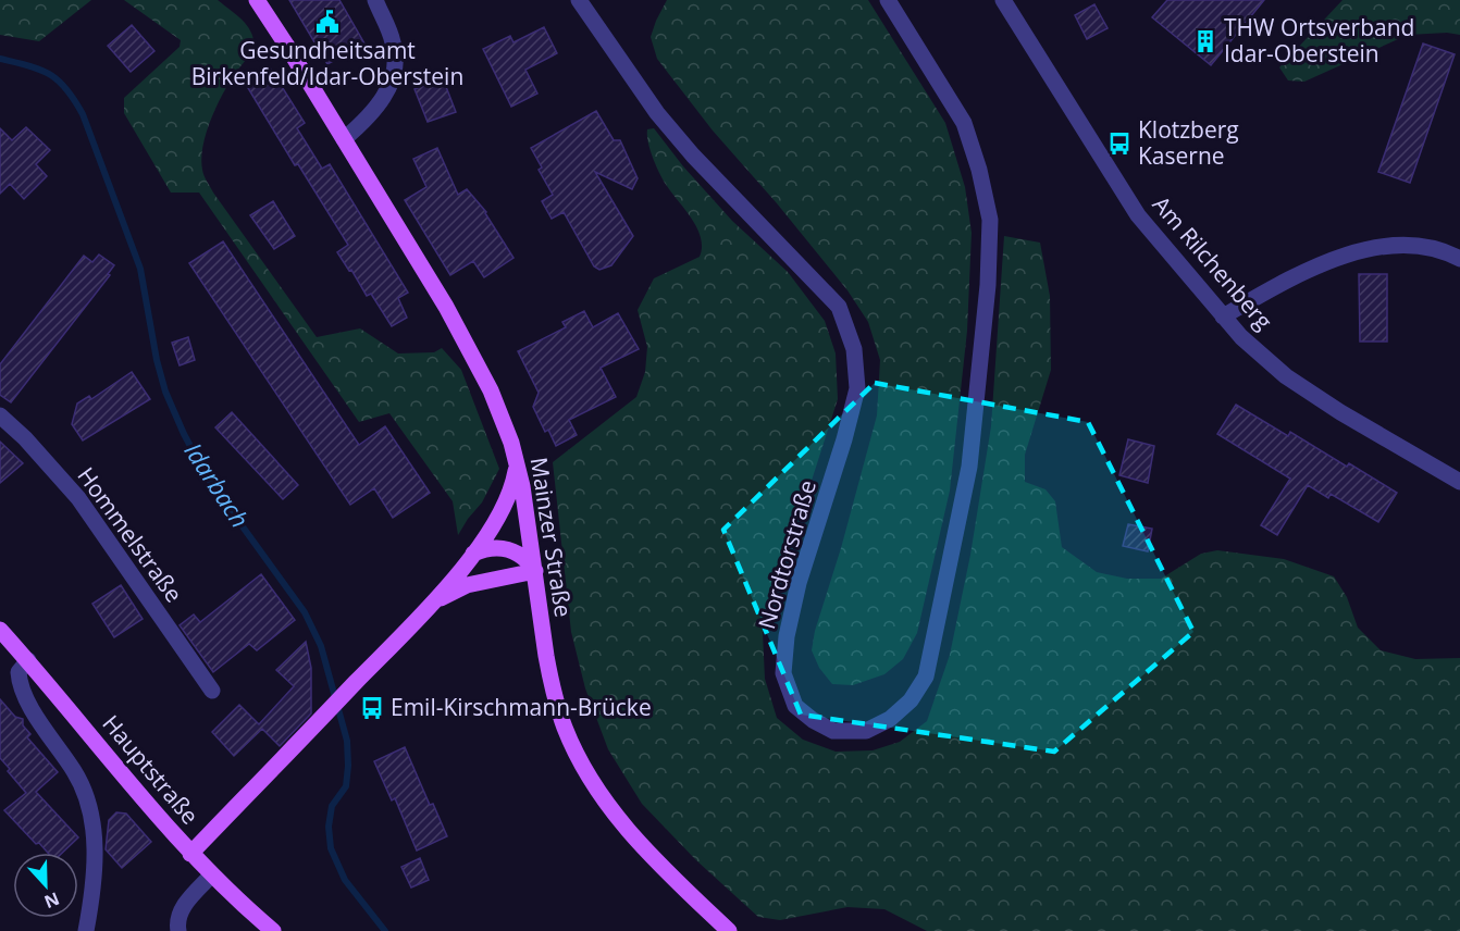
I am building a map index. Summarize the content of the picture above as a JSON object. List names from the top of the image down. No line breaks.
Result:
{"streets":{"main road":["Mainzer Straße","Hauptstraße"],"street":["Am Rilchenberg","Hommelstraße","Nordtorstraße"]},"water":["Idarbach"],"places":{"public building":["Gesundheitsamt Birkenfeld/Idar-Oberstein"],"building":["THW Ortsverband Idar-Oberstein"],"bus stop":["Klotzberg Kaserne","Emil-Kirschmann-Brücke"]},"north":"bottom"}
